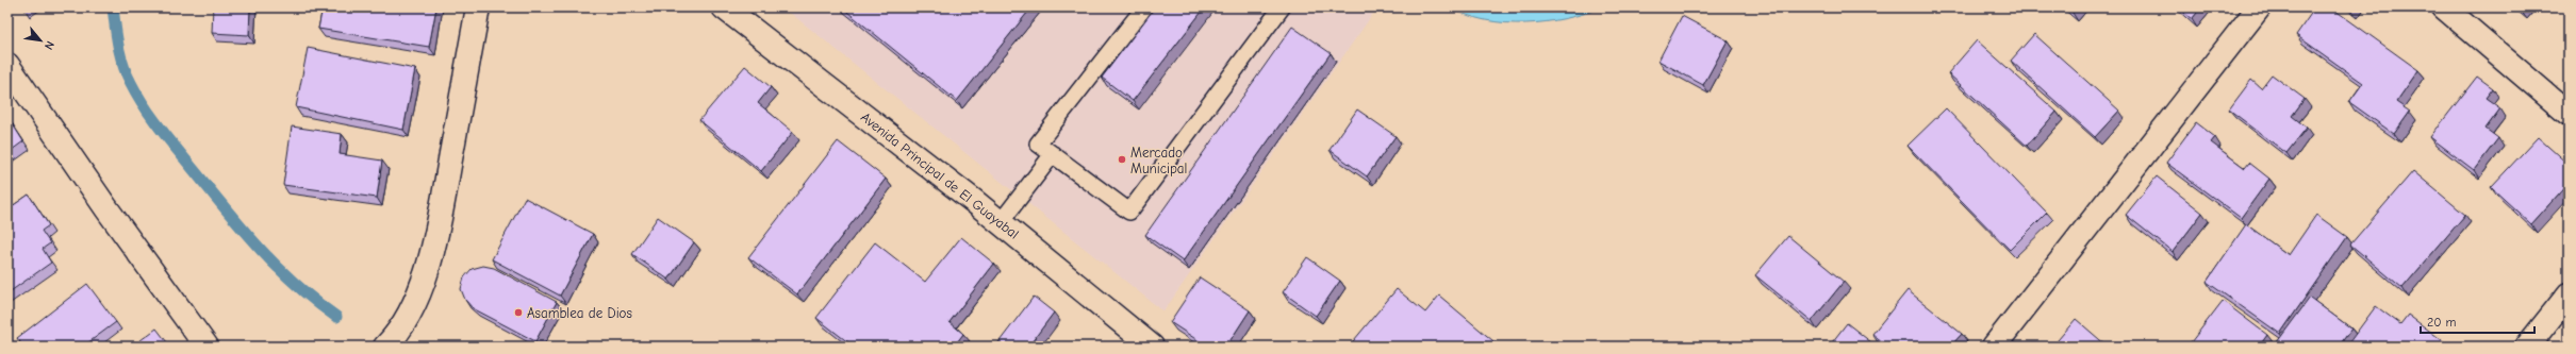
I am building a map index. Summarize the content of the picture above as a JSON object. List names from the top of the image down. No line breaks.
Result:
{"streets":{"street":["Avenida Principal de El Guayabal"]},"places":["Mercado Municipal","Asamblea de Dios"],"scale_bar":"20 m","north":"bottom right"}
